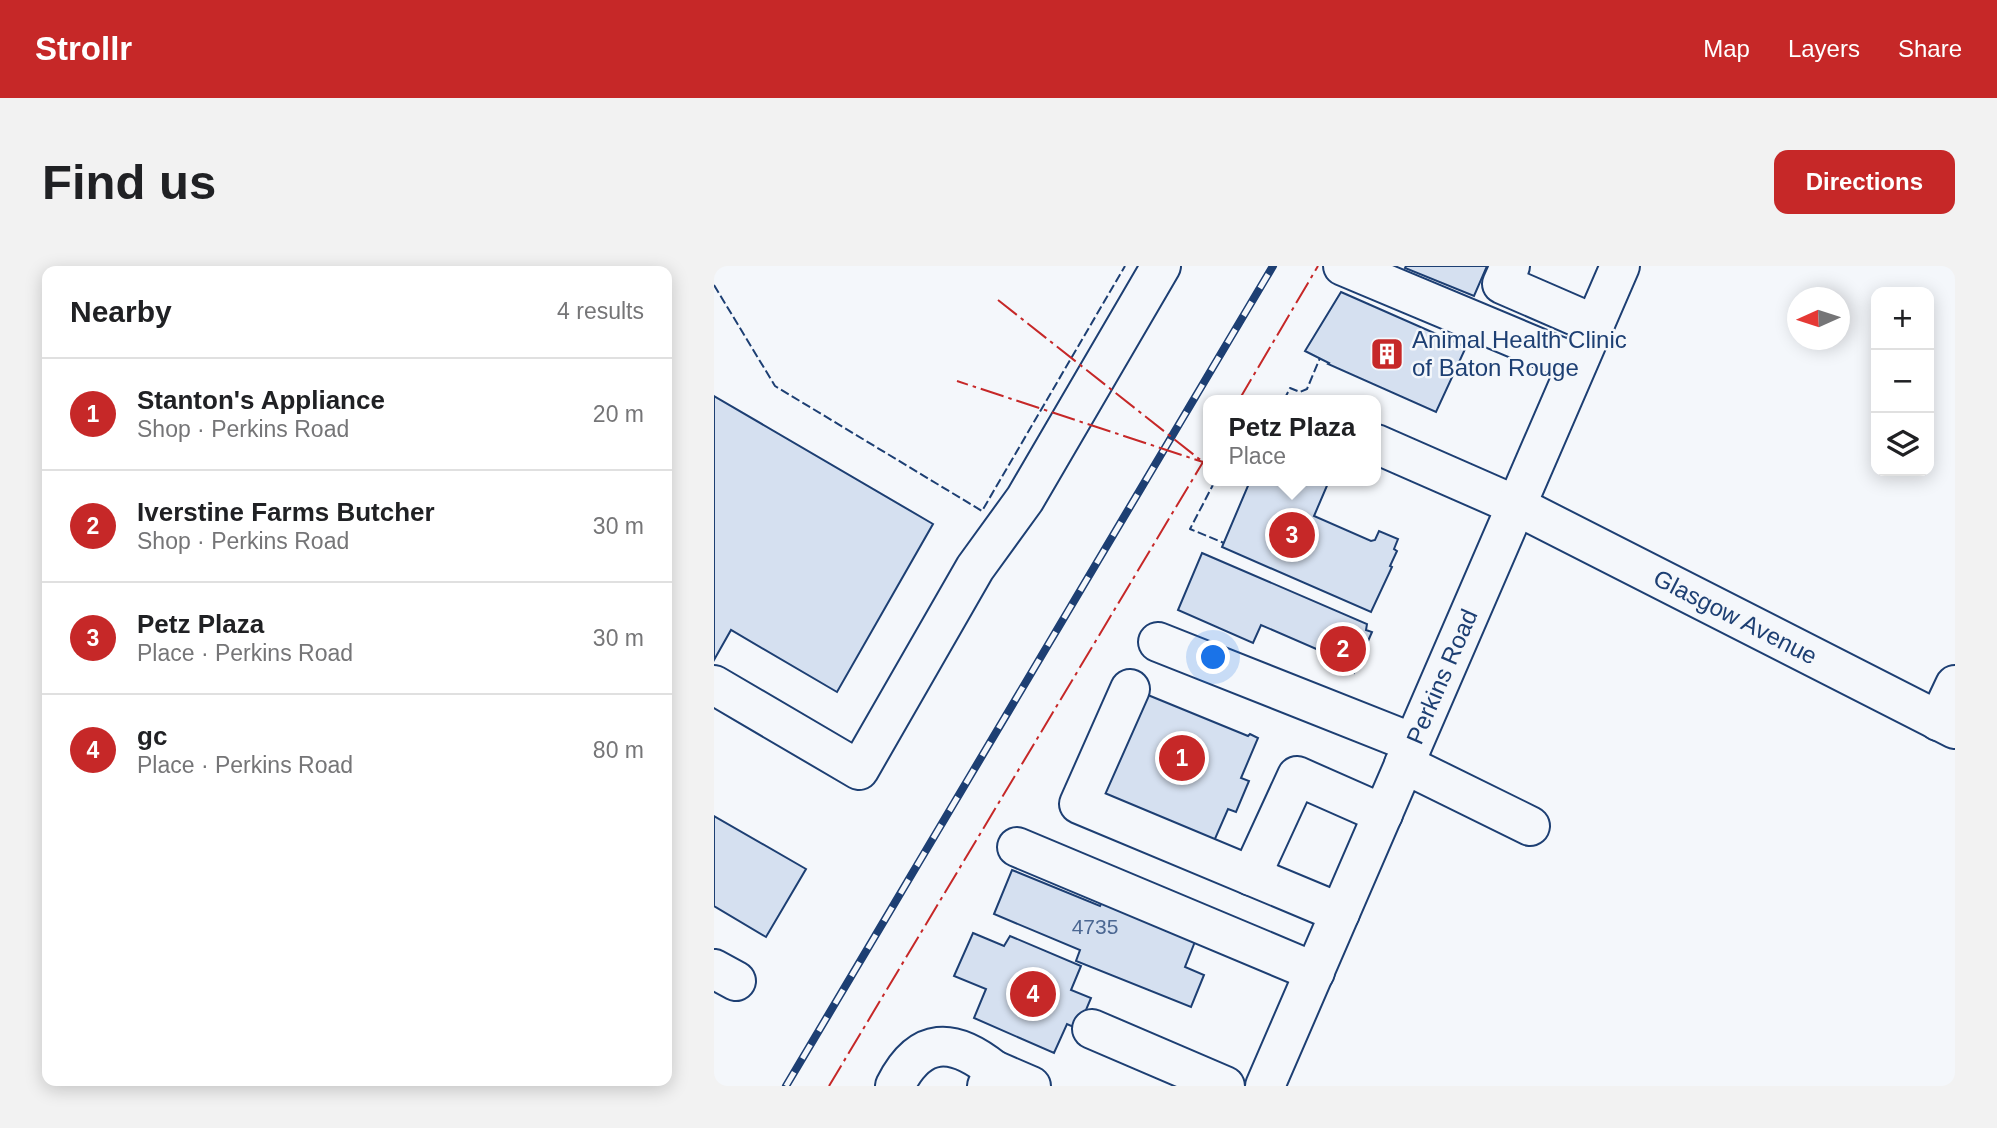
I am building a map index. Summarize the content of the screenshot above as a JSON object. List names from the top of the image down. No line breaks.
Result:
{"streets":{"main road":["Glasgow Avenue","Perkins Road"]},"crossings":[["Glasgow Avenue","Perkins Road"]],"places":{"building":["Animal Health Clinic of Baton Rouge"]},"house_numbers":["4735"],"north":"left","page":{"header":"Strollr","nav":["Map","Layers","Share"],"buttons":"Directions","title":"Find us","heading":["Nearby","4 results"],"map_buttons":["+","−"],"list":[{"mark":"1","name":"Stanton's Appliance","note":"Shop · Perkins Road","value":"20 m"},{"mark":"2","name":"Iverstine Farms Butcher","note":"Shop · Perkins Road","value":"30 m"},{"mark":"3","name":"Petz Plaza","note":"Place · Perkins Road","value":"30 m"},{"mark":"4","name":"gc","note":"Place · Perkins Road","value":"80 m"}],"popup":["Petz Plaza","Place"],"pins":["3","2","1","4"]}}
